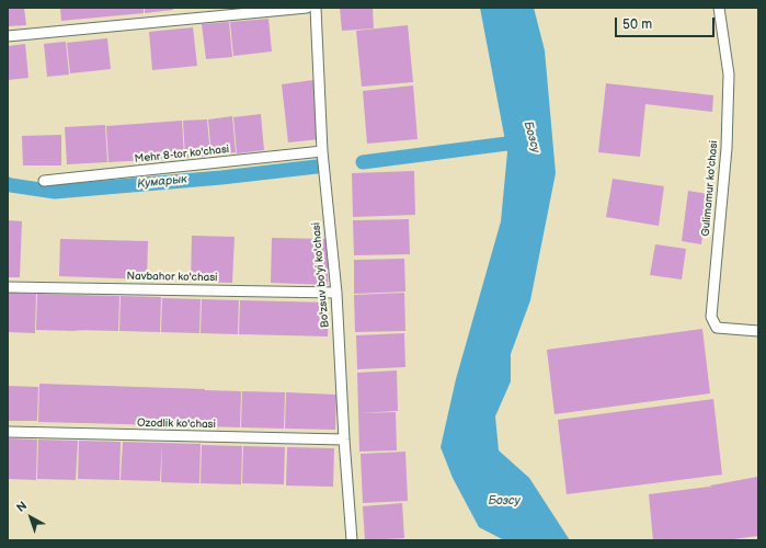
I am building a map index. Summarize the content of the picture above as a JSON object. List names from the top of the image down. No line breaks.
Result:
{"streets":{"street":["Mehr 8-tor ko'chasi","Gulimamur ko'chasi","Bo'zsuv bo'yi ko'chasi","Navbahor ko'chasi","Ozodlik ko'chasi"]},"crossings":[["Mehr 8-tor ko'chasi","Bo'zsuv bo'yi ko'chasi"],["Bo'zsuv bo'yi ko'chasi","Navbahor ko'chasi"],["Bo'zsuv bo'yi ko'chasi","Ozodlik ko'chasi"]],"water":["Бозсу","Кумарык"],"scale_bar":"50 m","north":"top left"}
